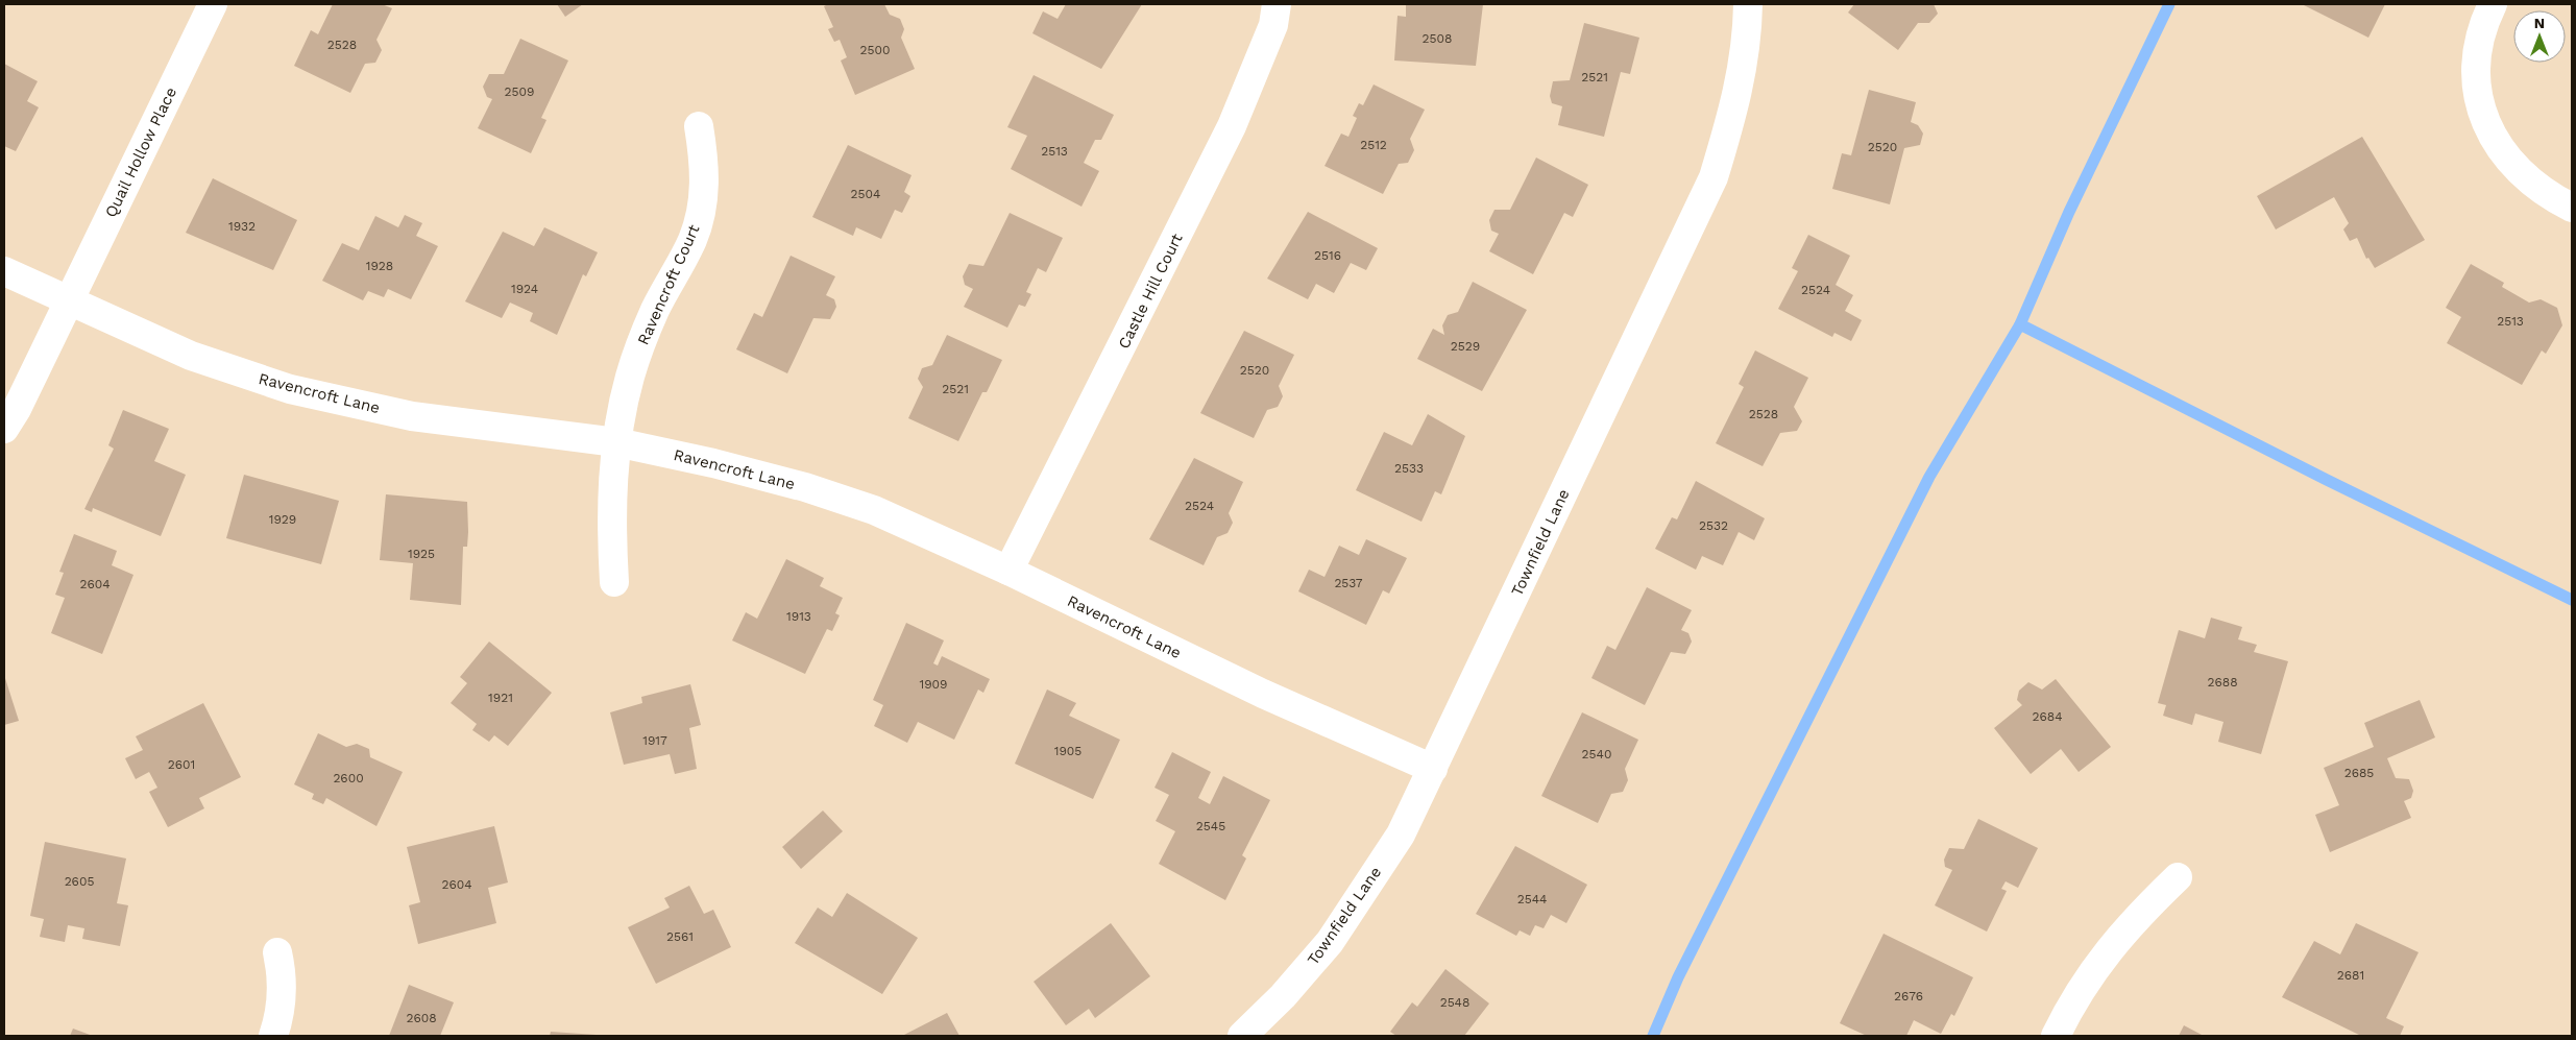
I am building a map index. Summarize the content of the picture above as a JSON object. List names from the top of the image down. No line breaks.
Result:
{"streets":{"street":["Quail Hollow Place","Ravencroft Court","Castle Hill Court","Ravencroft Lane","Townfield Lane"]},"crossings":[["Quail Hollow Place","Ravencroft Lane"],["Ravencroft Court","Ravencroft Lane"],["Castle Hill Court","Ravencroft Lane"],["Ravencroft Lane","Townfield Lane"]],"house_numbers":["2508","2528","2500","2521","2509","2512","2520","2513","2504","1932","2516","1928","1924","2524","2513","2529","2520","2521","2528","2533","2524","1929","2532","1925","2537","2604","1913","2688","1909","1921","2684","1917","1905","2540","2601","2685","2600","2545","2605","2604","2544","2561","2681","2676","2548","2608"],"north":"top"}
